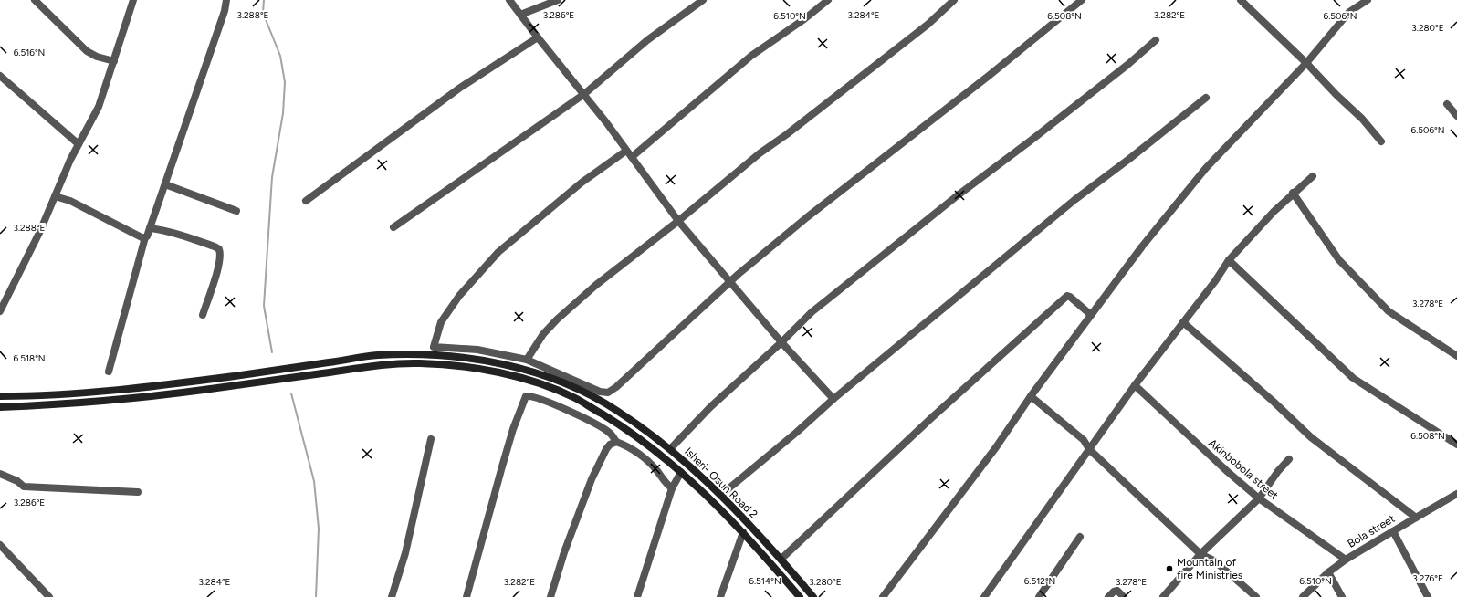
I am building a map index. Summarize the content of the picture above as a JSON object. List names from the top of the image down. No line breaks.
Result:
{"streets":{"main road":["Isheri- Osun Road 2"],"street":["Akinbobola street","Bola street"]},"crossings":[["Akinbobola street","Bola street"]],"places":["Mountain of fire Ministries"],"coordinates":["3.288°E","3.286°E","3.284°E","3.282°E","6.510°N","6.506°N","6.508°N","3.280°E","6.516°N","3.278°E","6.518°N","3.276°E","6.514°N","6.512°N"]}
